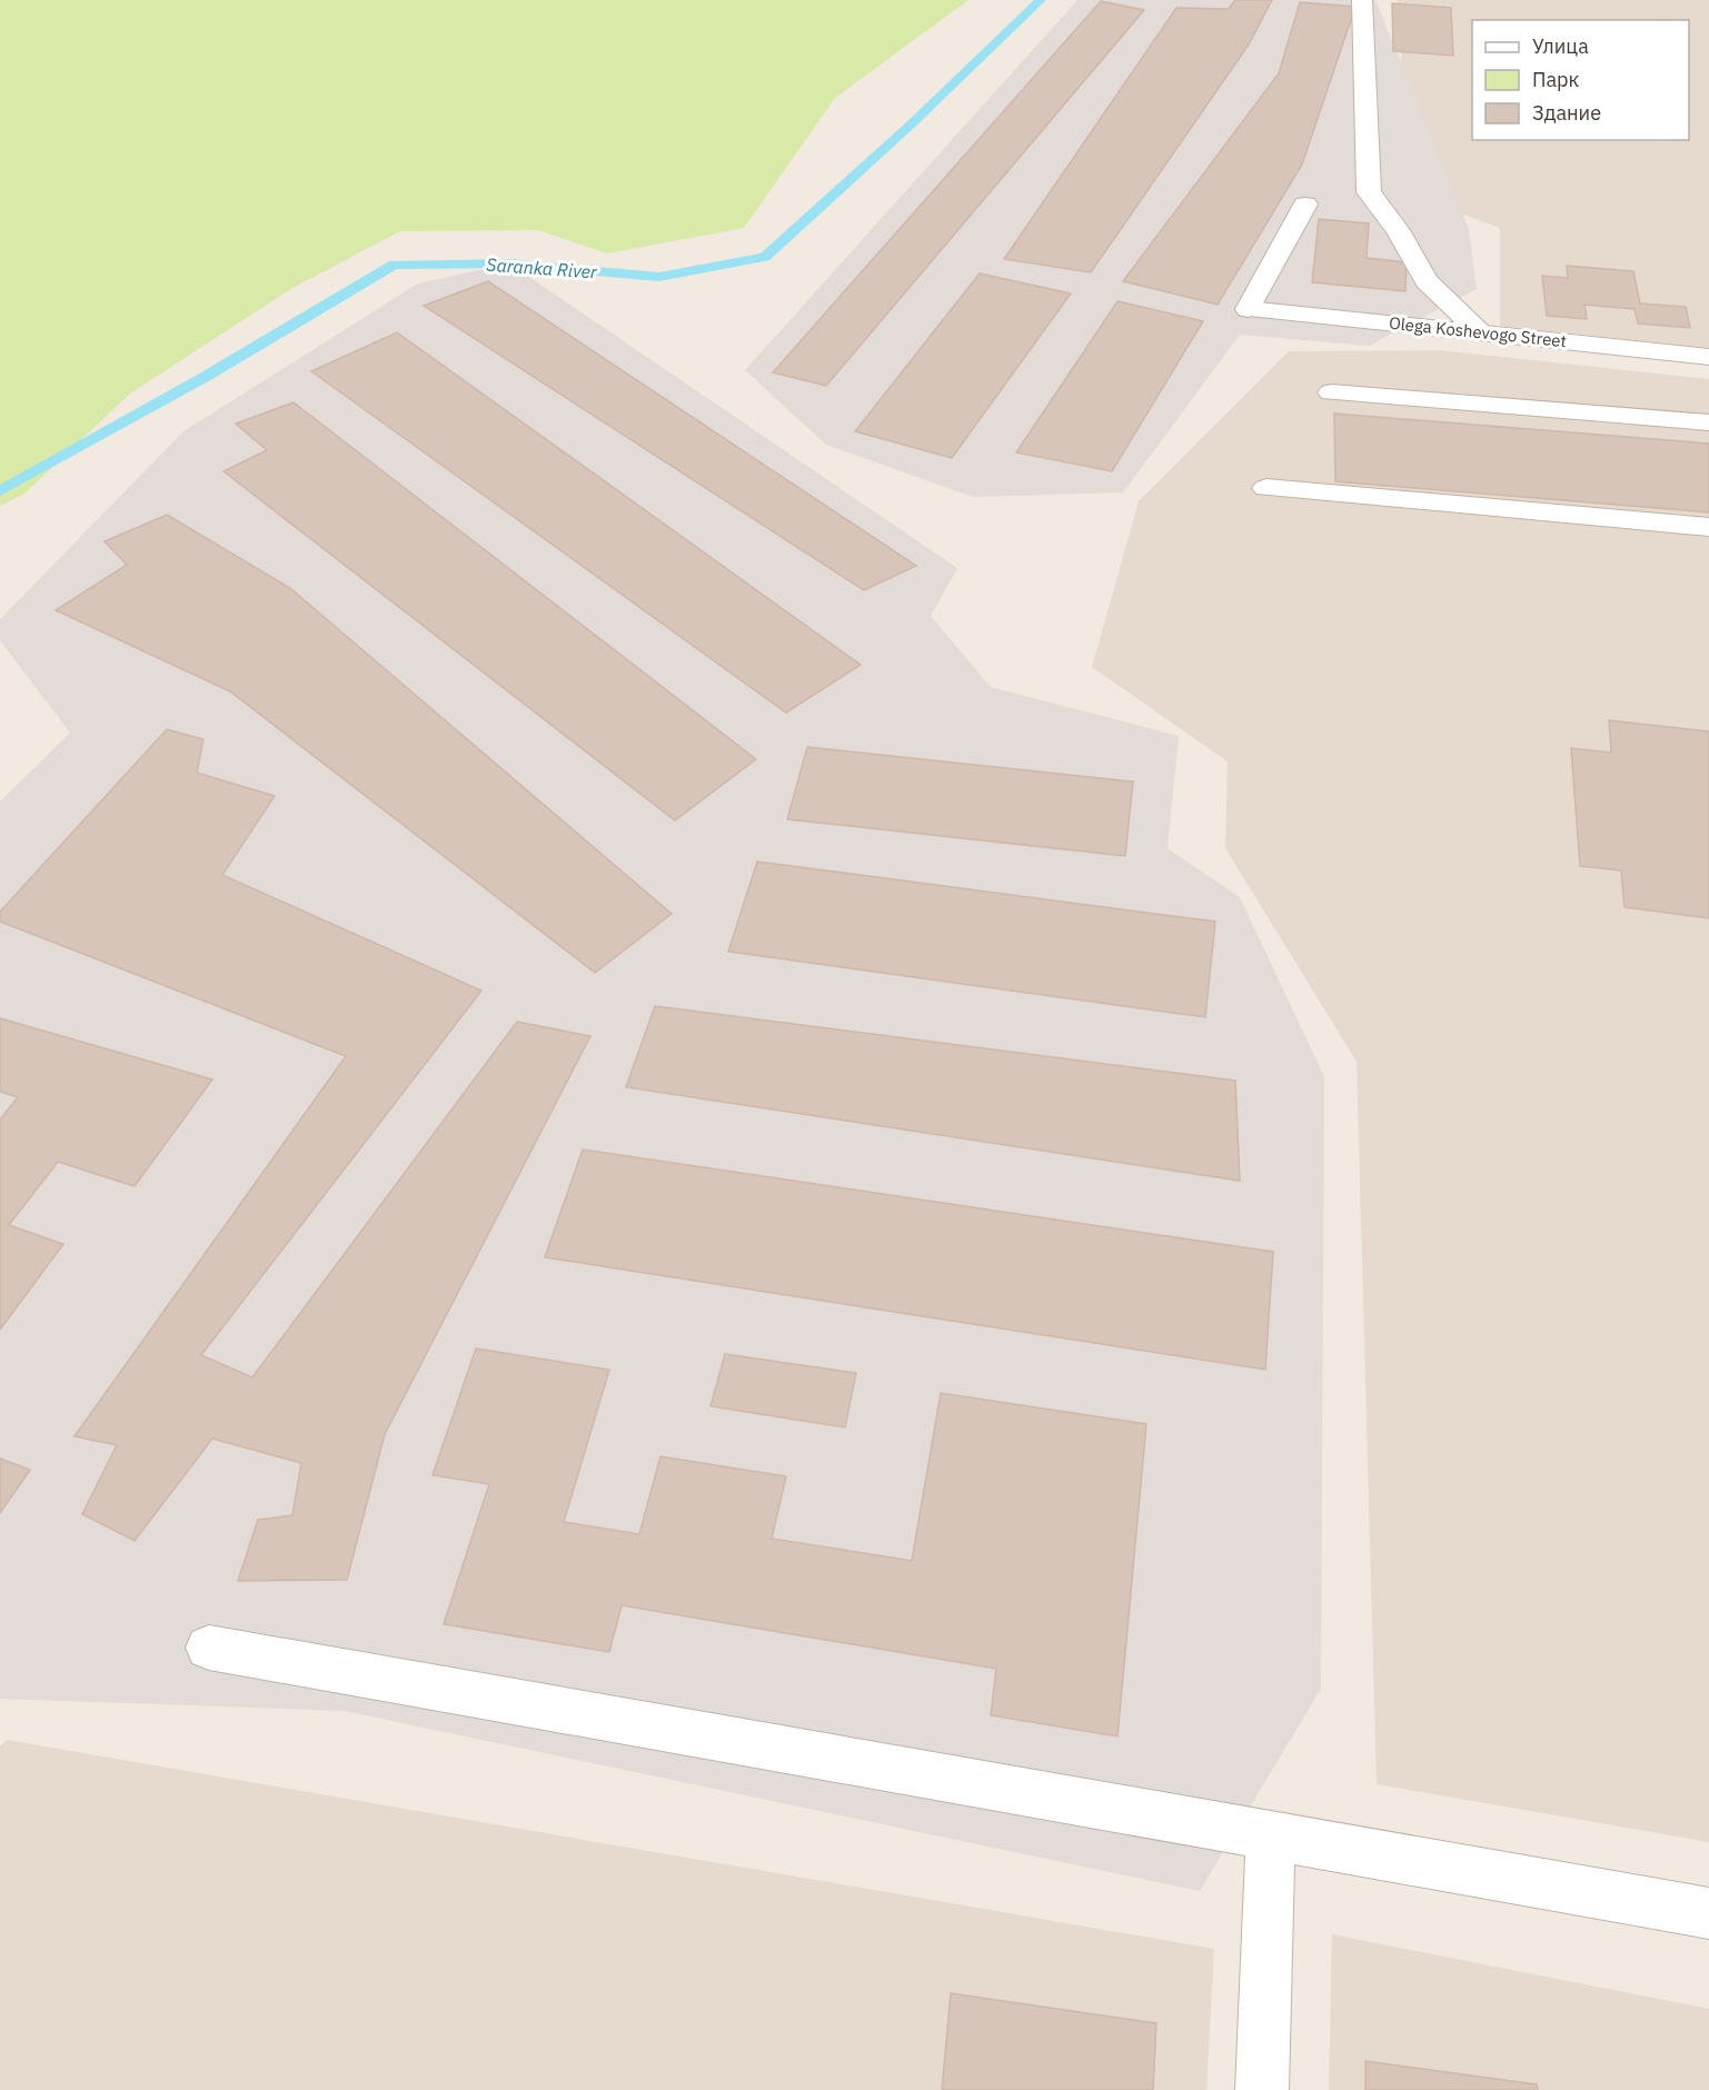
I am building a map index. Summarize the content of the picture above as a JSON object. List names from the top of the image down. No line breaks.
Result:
{"streets":{"street":["Olega Koshevogo Street"]},"water":["Saranka River"],"legend":["Улица","Парк","Здание"]}
